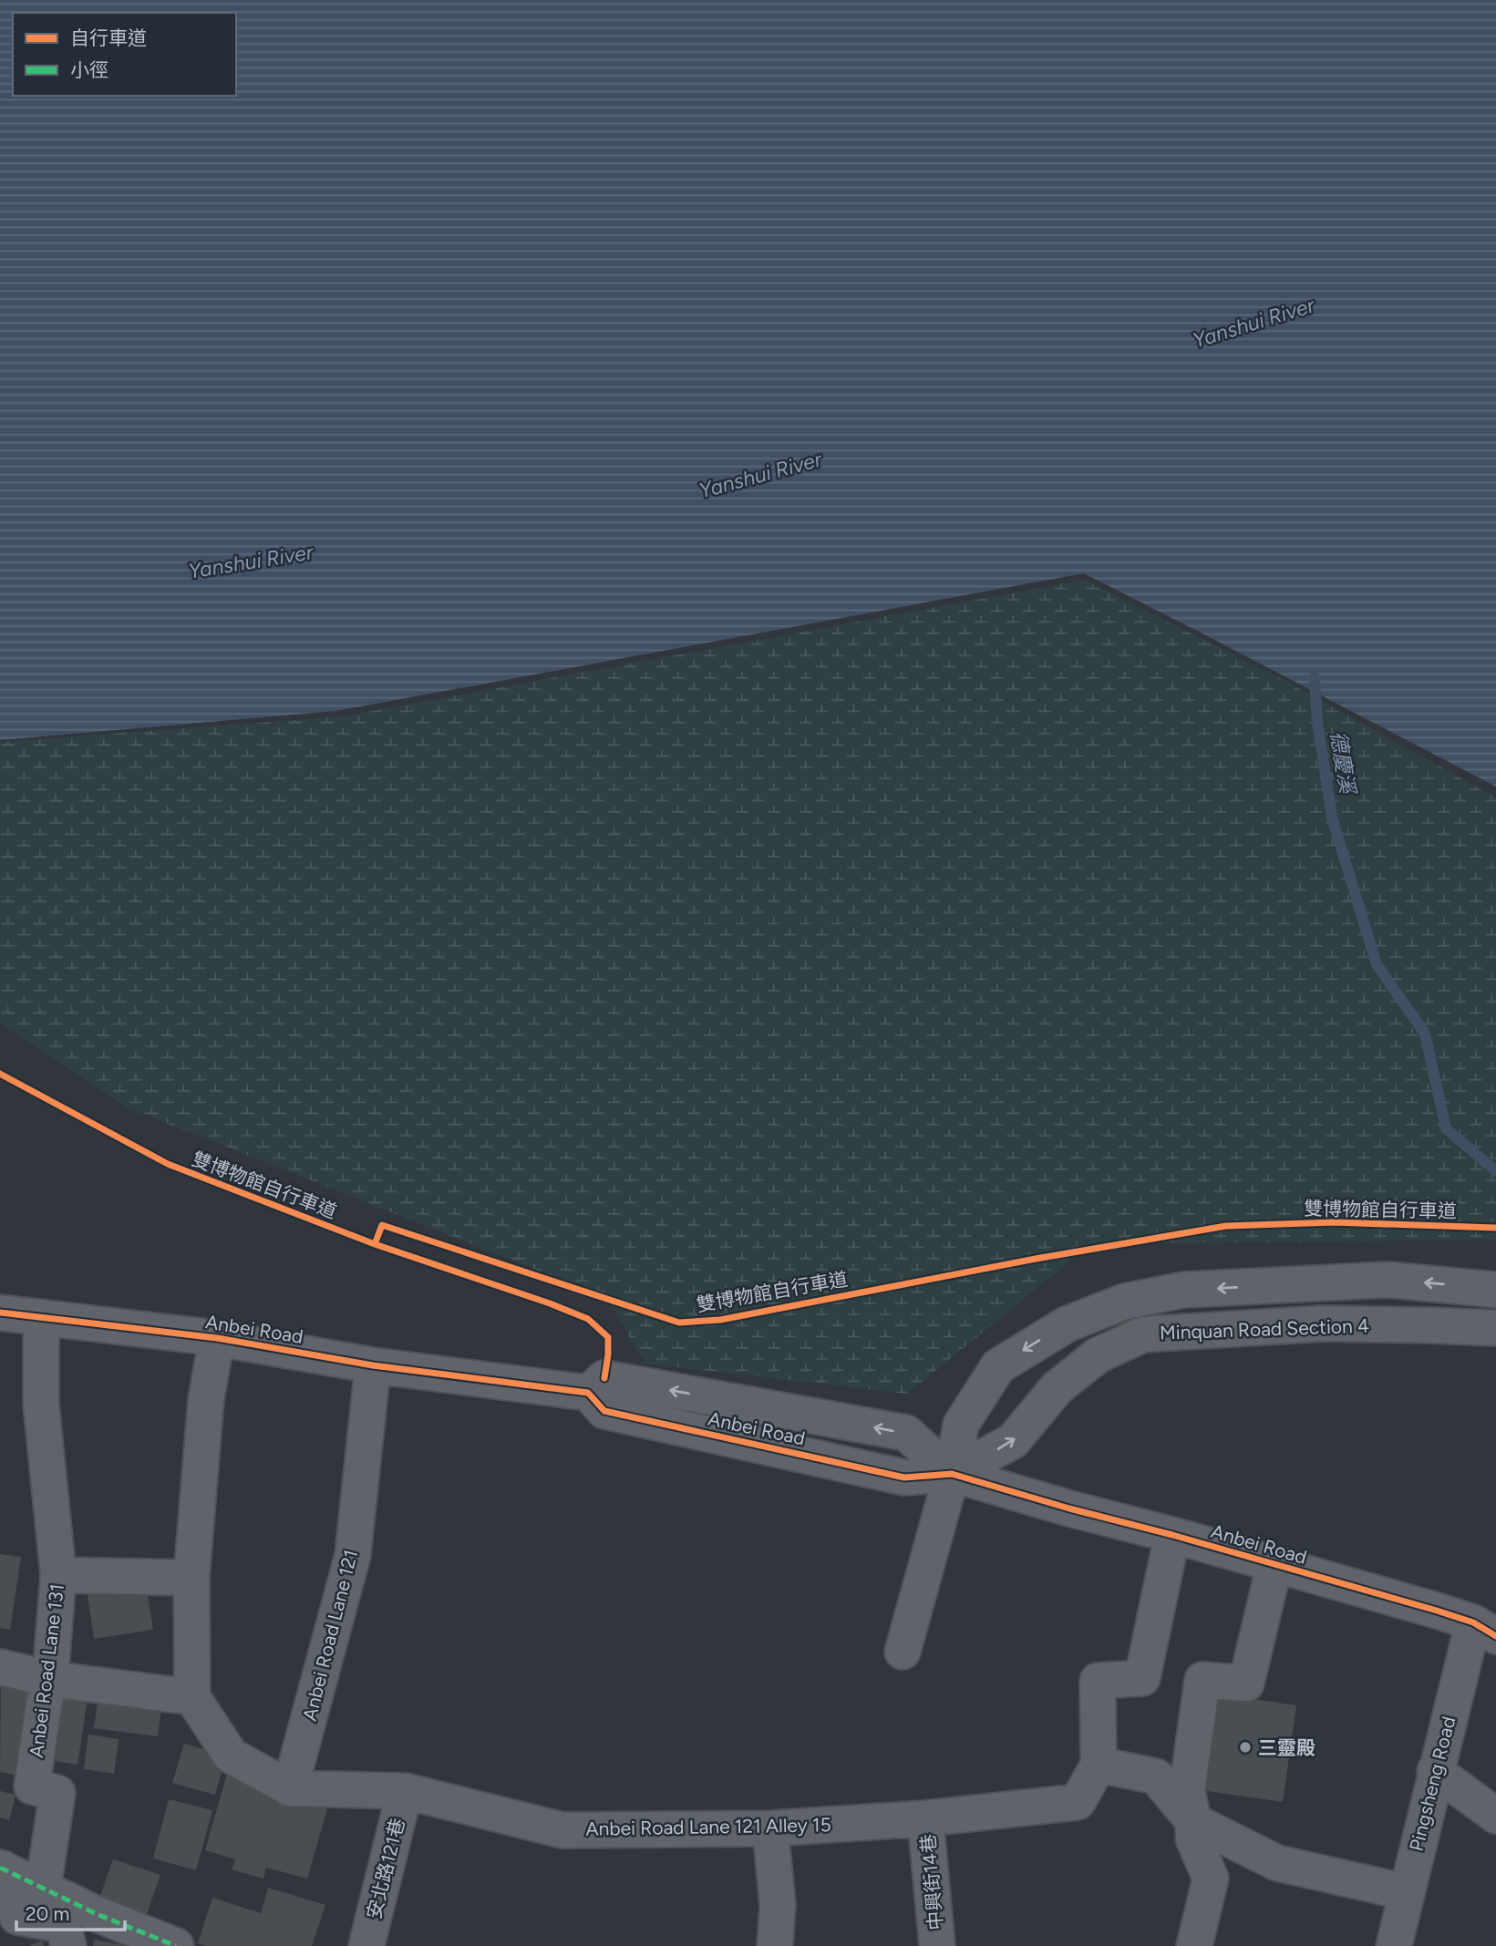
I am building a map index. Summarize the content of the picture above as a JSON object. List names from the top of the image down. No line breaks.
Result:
{"streets":{"street":["Anbei Road","Minquan Road Section 4","Anbei Road Lane 121","Anbei Road Lane 131","Pingsheng Road","Anbei Road Lane 121 Alley 15","安北路121巷","中興街14巷"],"cycle path":["雙博物館自行車道"]},"crossings":[["Anbei Road","Minquan Road Section 4"],["Anbei Road","Anbei Road Lane 121"],["Anbei Road","Anbei Road Lane 131"],["Anbei Road","Pingsheng Road"],["Anbei Road Lane 121","Anbei Road Lane 121 Alley 15"],["Anbei Road Lane 121 Alley 15","安北路121巷"],["Anbei Road Lane 121 Alley 15","中興街14巷"]],"water":["Yanshui River","德慶溪"],"places":["三靈殿"],"legend":["自行車道","小徑"],"scale_bar":"20 m"}
